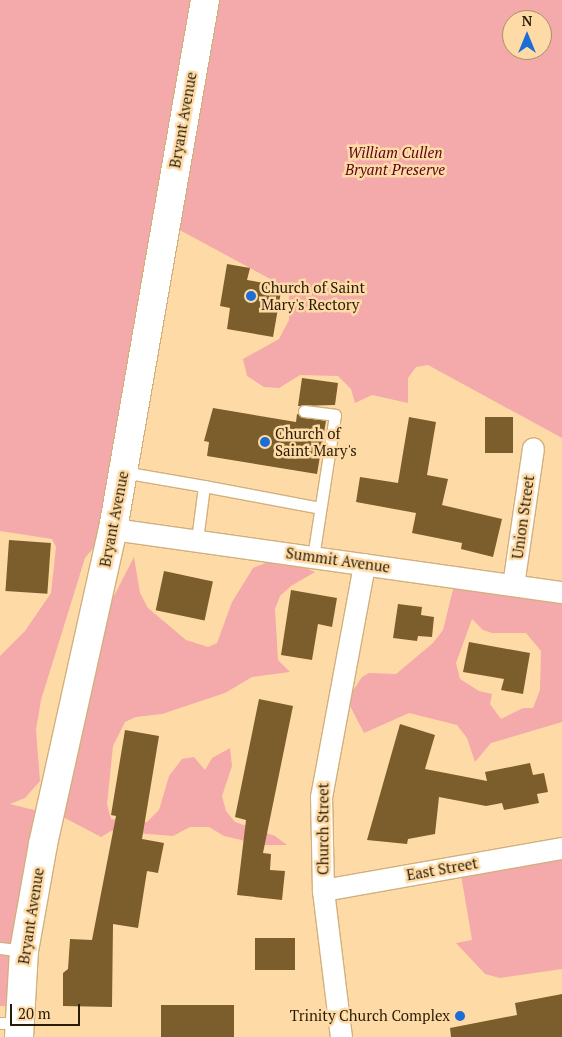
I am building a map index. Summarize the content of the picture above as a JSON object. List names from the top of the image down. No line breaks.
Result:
{"streets":{"main road":["Bryant Avenue"],"street":["Union Street","Summit Avenue","Church Street","East Street"]},"crossings":[["Bryant Avenue","Summit Avenue"],["Union Street","Summit Avenue"],["Summit Avenue","Church Street"],["Church Street","East Street"]],"parks":["William Cullen Bryant Preserve"],"places":["Church of Saint Mary's Rectory","Church of Saint Mary's","Trinity Church Complex"],"scale_bar":"20 m","north":"top"}
